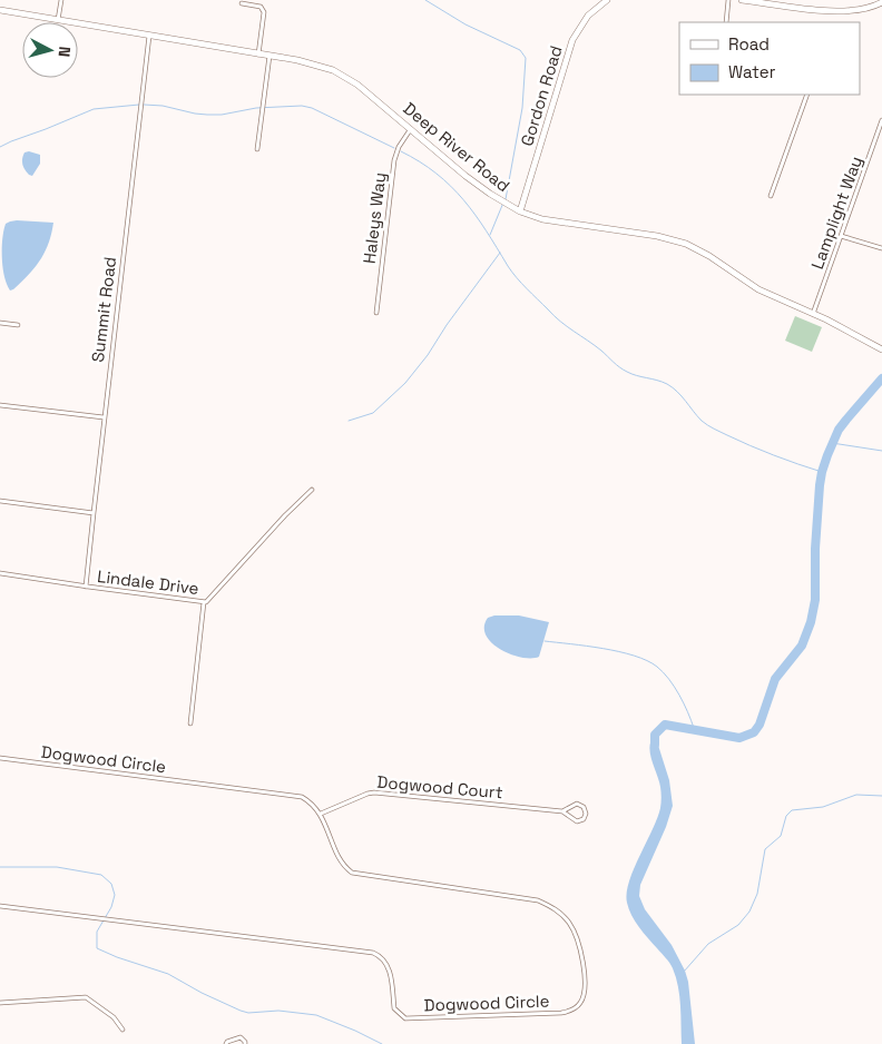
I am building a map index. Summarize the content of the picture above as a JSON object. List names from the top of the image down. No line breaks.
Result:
{"streets":{"street":["Gordon Road","Deep River Road","Lamplight Way","Haleys Way","Summit Road","Lindale Drive","Dogwood Circle","Dogwood Court"]},"crossings":[["Gordon Road","Deep River Road"],["Deep River Road","Lamplight Way"],["Deep River Road","Haleys Way"],["Deep River Road","Summit Road"],["Summit Road","Lindale Drive"],["Dogwood Circle","Dogwood Court"]],"legend":["Road","Water"],"north":"right"}
